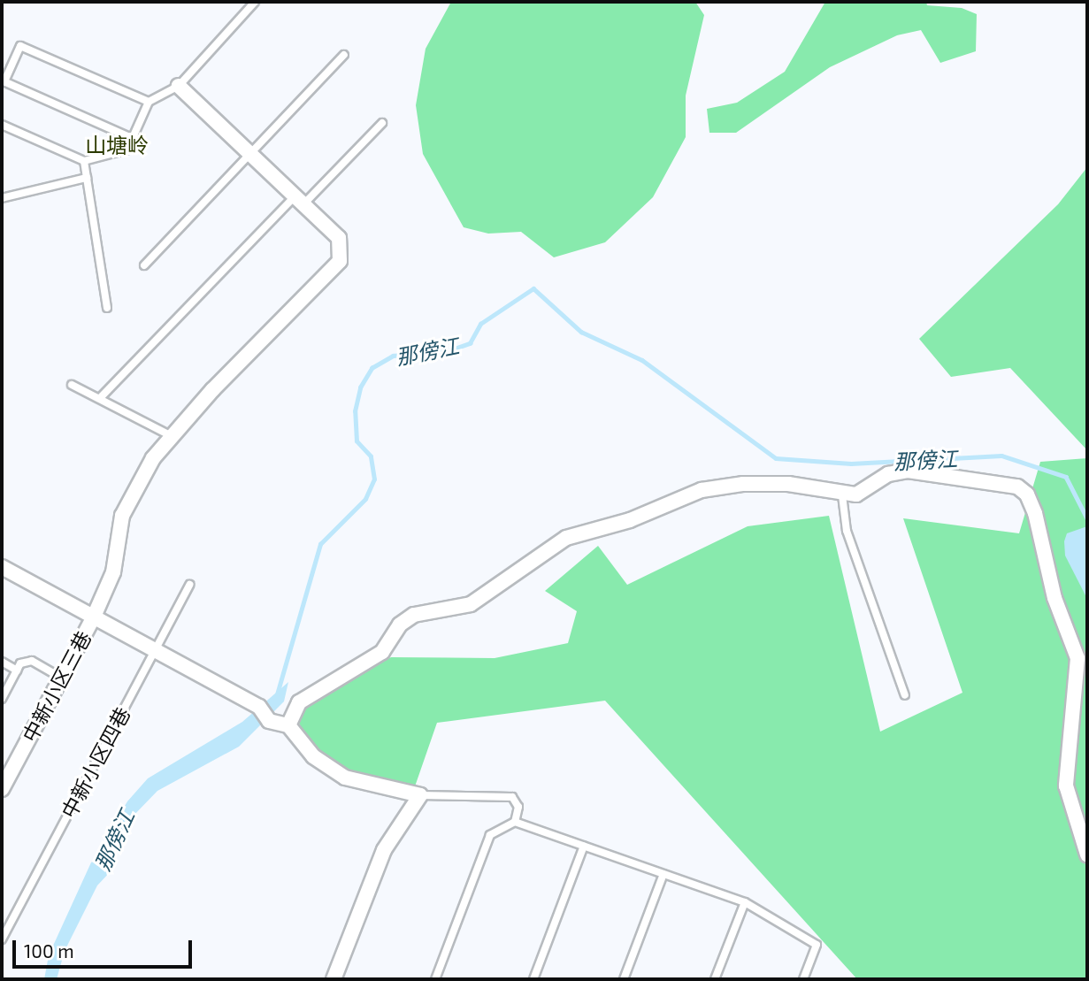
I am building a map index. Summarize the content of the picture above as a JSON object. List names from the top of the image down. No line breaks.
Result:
{"streets":{"street":["中新小区三巷"],"lane":["中新小区四巷"]},"districts":["山塘岭"],"water":["那傍江"],"scale_bar":"100 m"}
